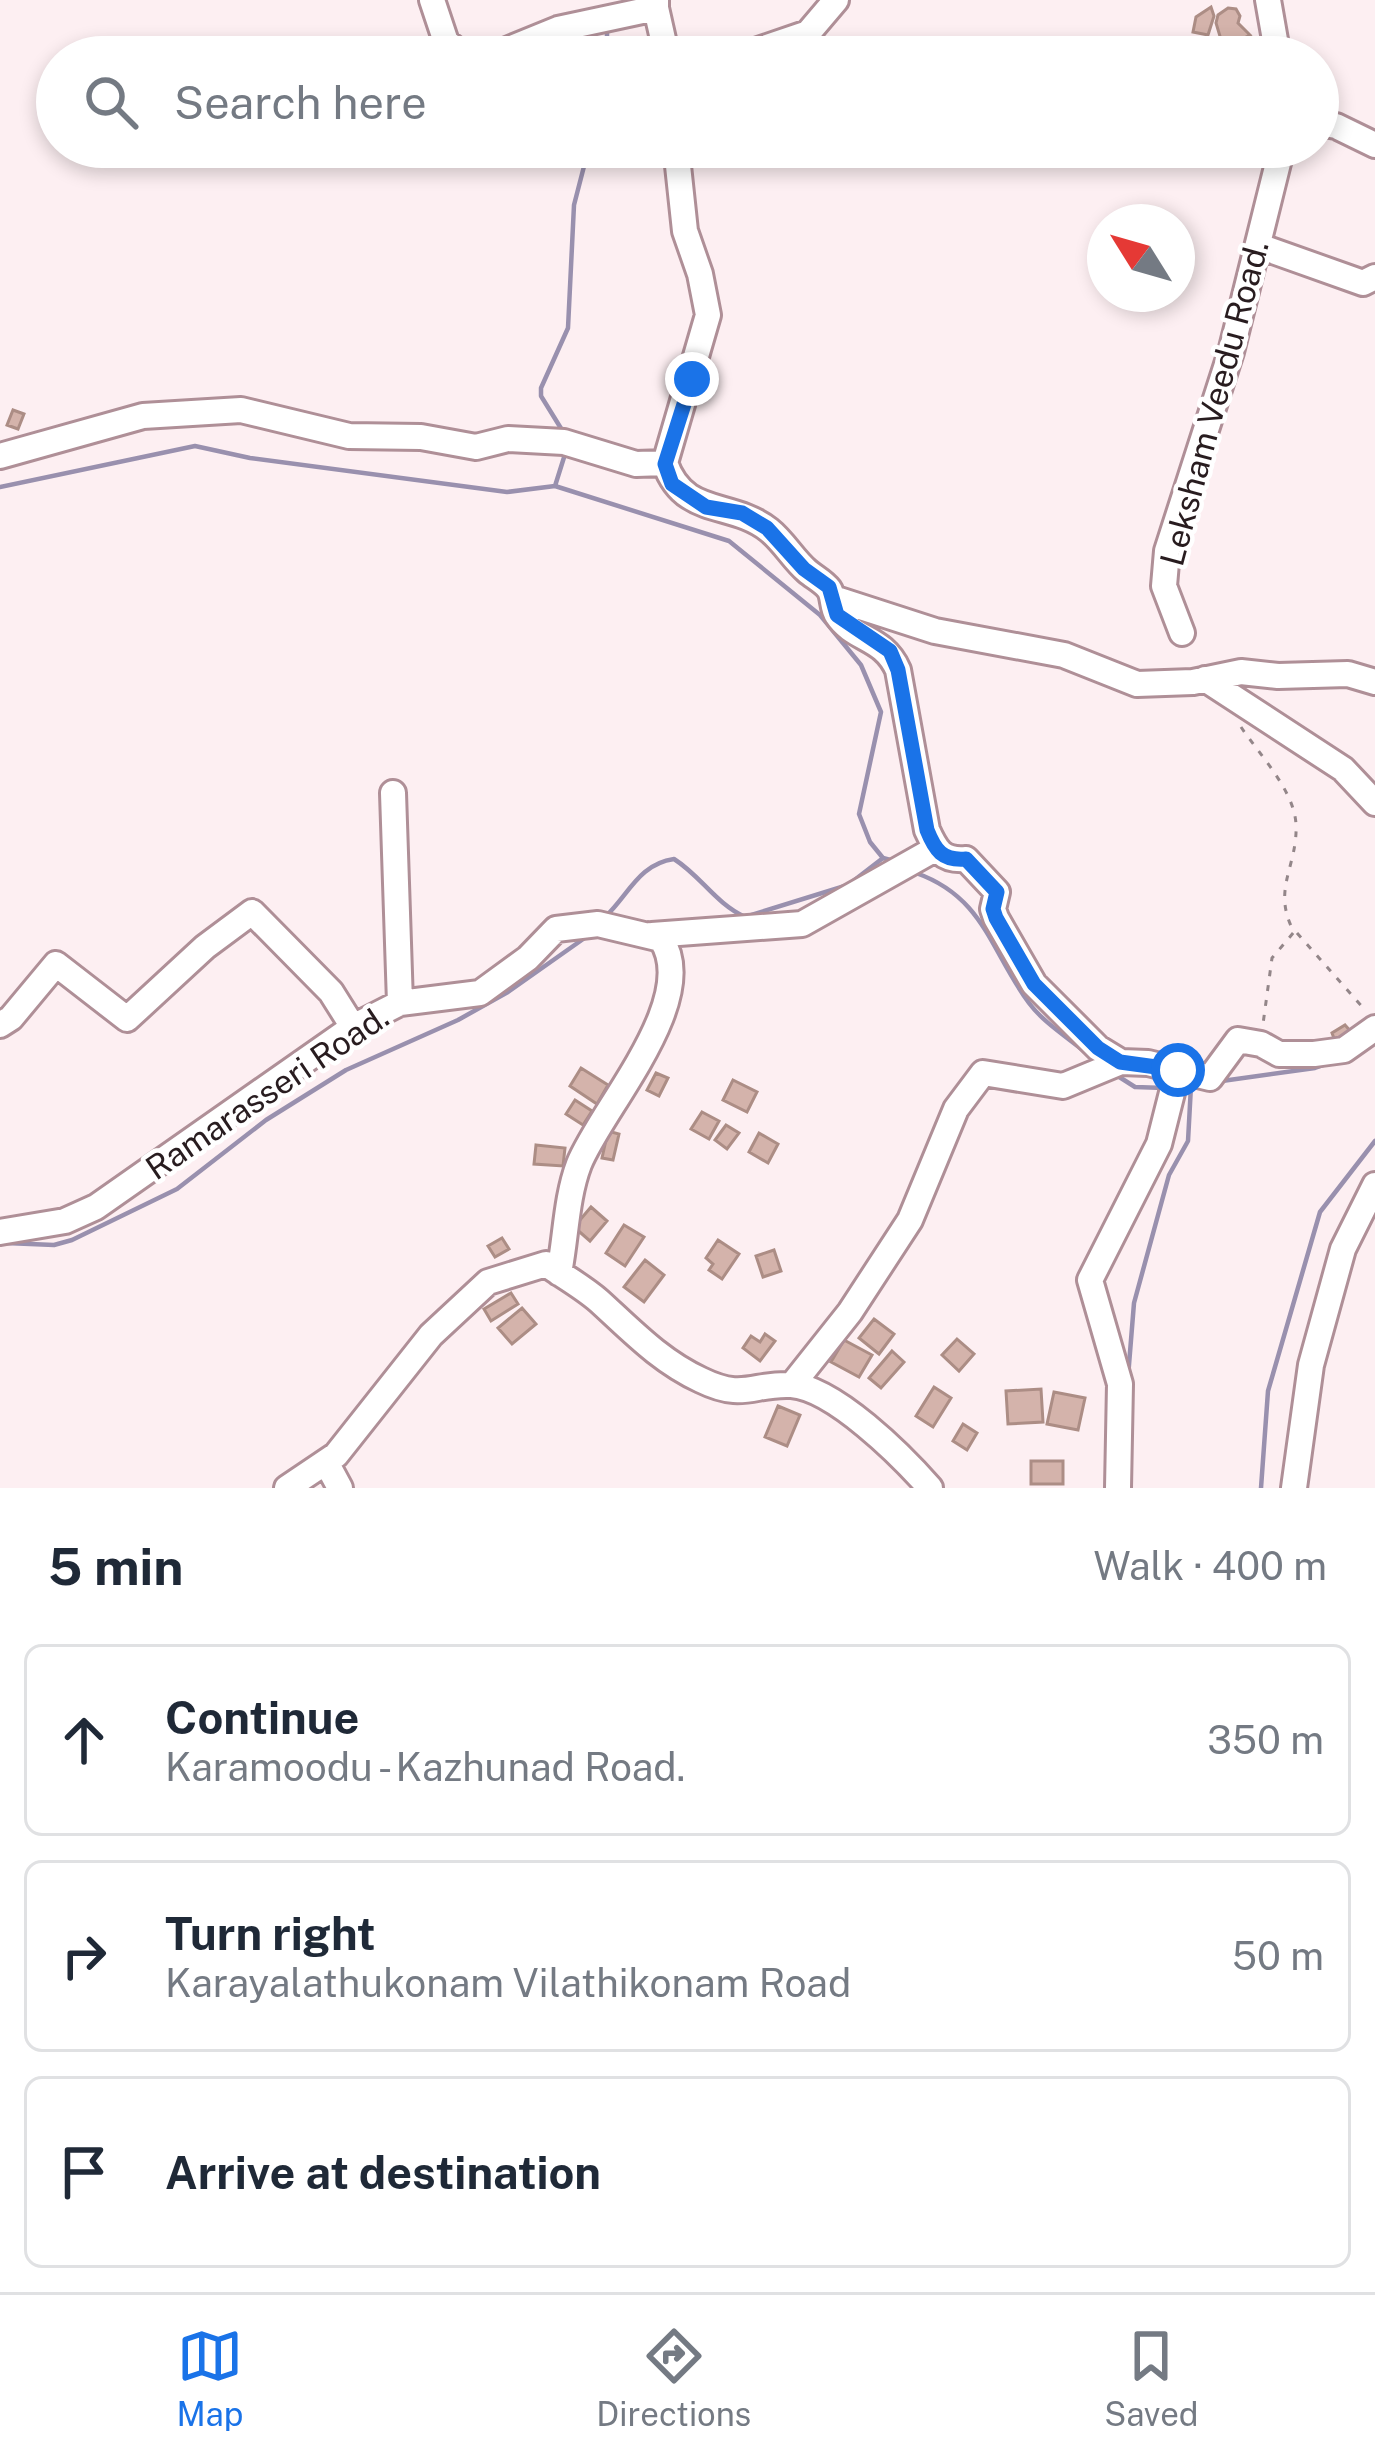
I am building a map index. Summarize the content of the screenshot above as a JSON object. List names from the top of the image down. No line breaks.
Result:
{"streets":{"street":["Leksham Veedu Road.","Ramarasseri Road."]},"north":"top left","page":{"search":"Search here","heading":["5 min","Walk · 400 m"],"list":[["Continue","Karamoodu - Kazhunad Road.","350 m"],["Turn right","Karayalathukonam Vilathikonam Road","50 m"],"Arrive at destination"],"nav":["Map","Directions","Saved"]}}
